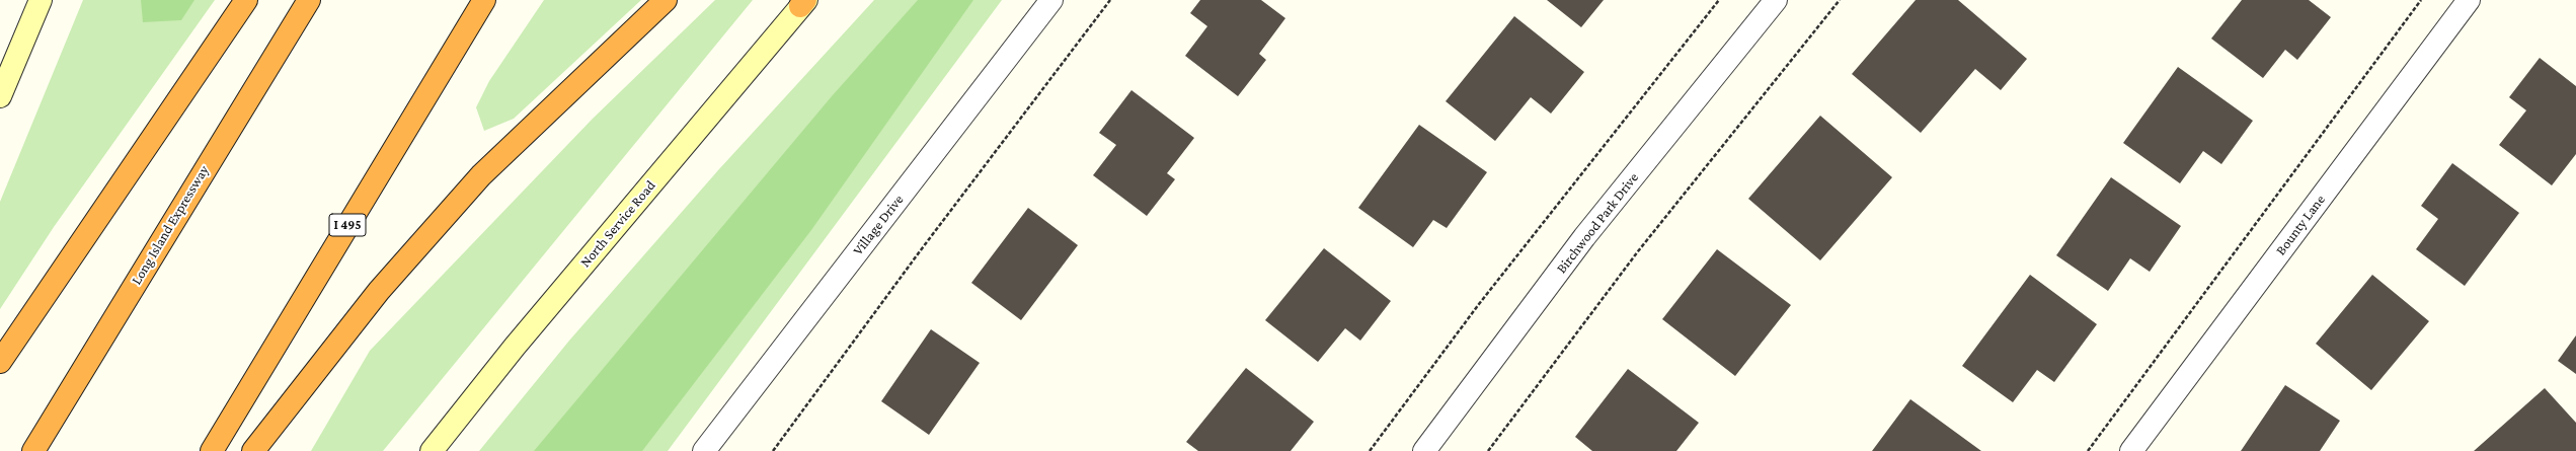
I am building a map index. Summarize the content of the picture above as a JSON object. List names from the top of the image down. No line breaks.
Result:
{"streets":{"highway":["Long Island Expressway","I 495"],"main road":["North Service Road"],"street":["Birchwood Park Drive","Village Drive","Bounty Lane"]}}
